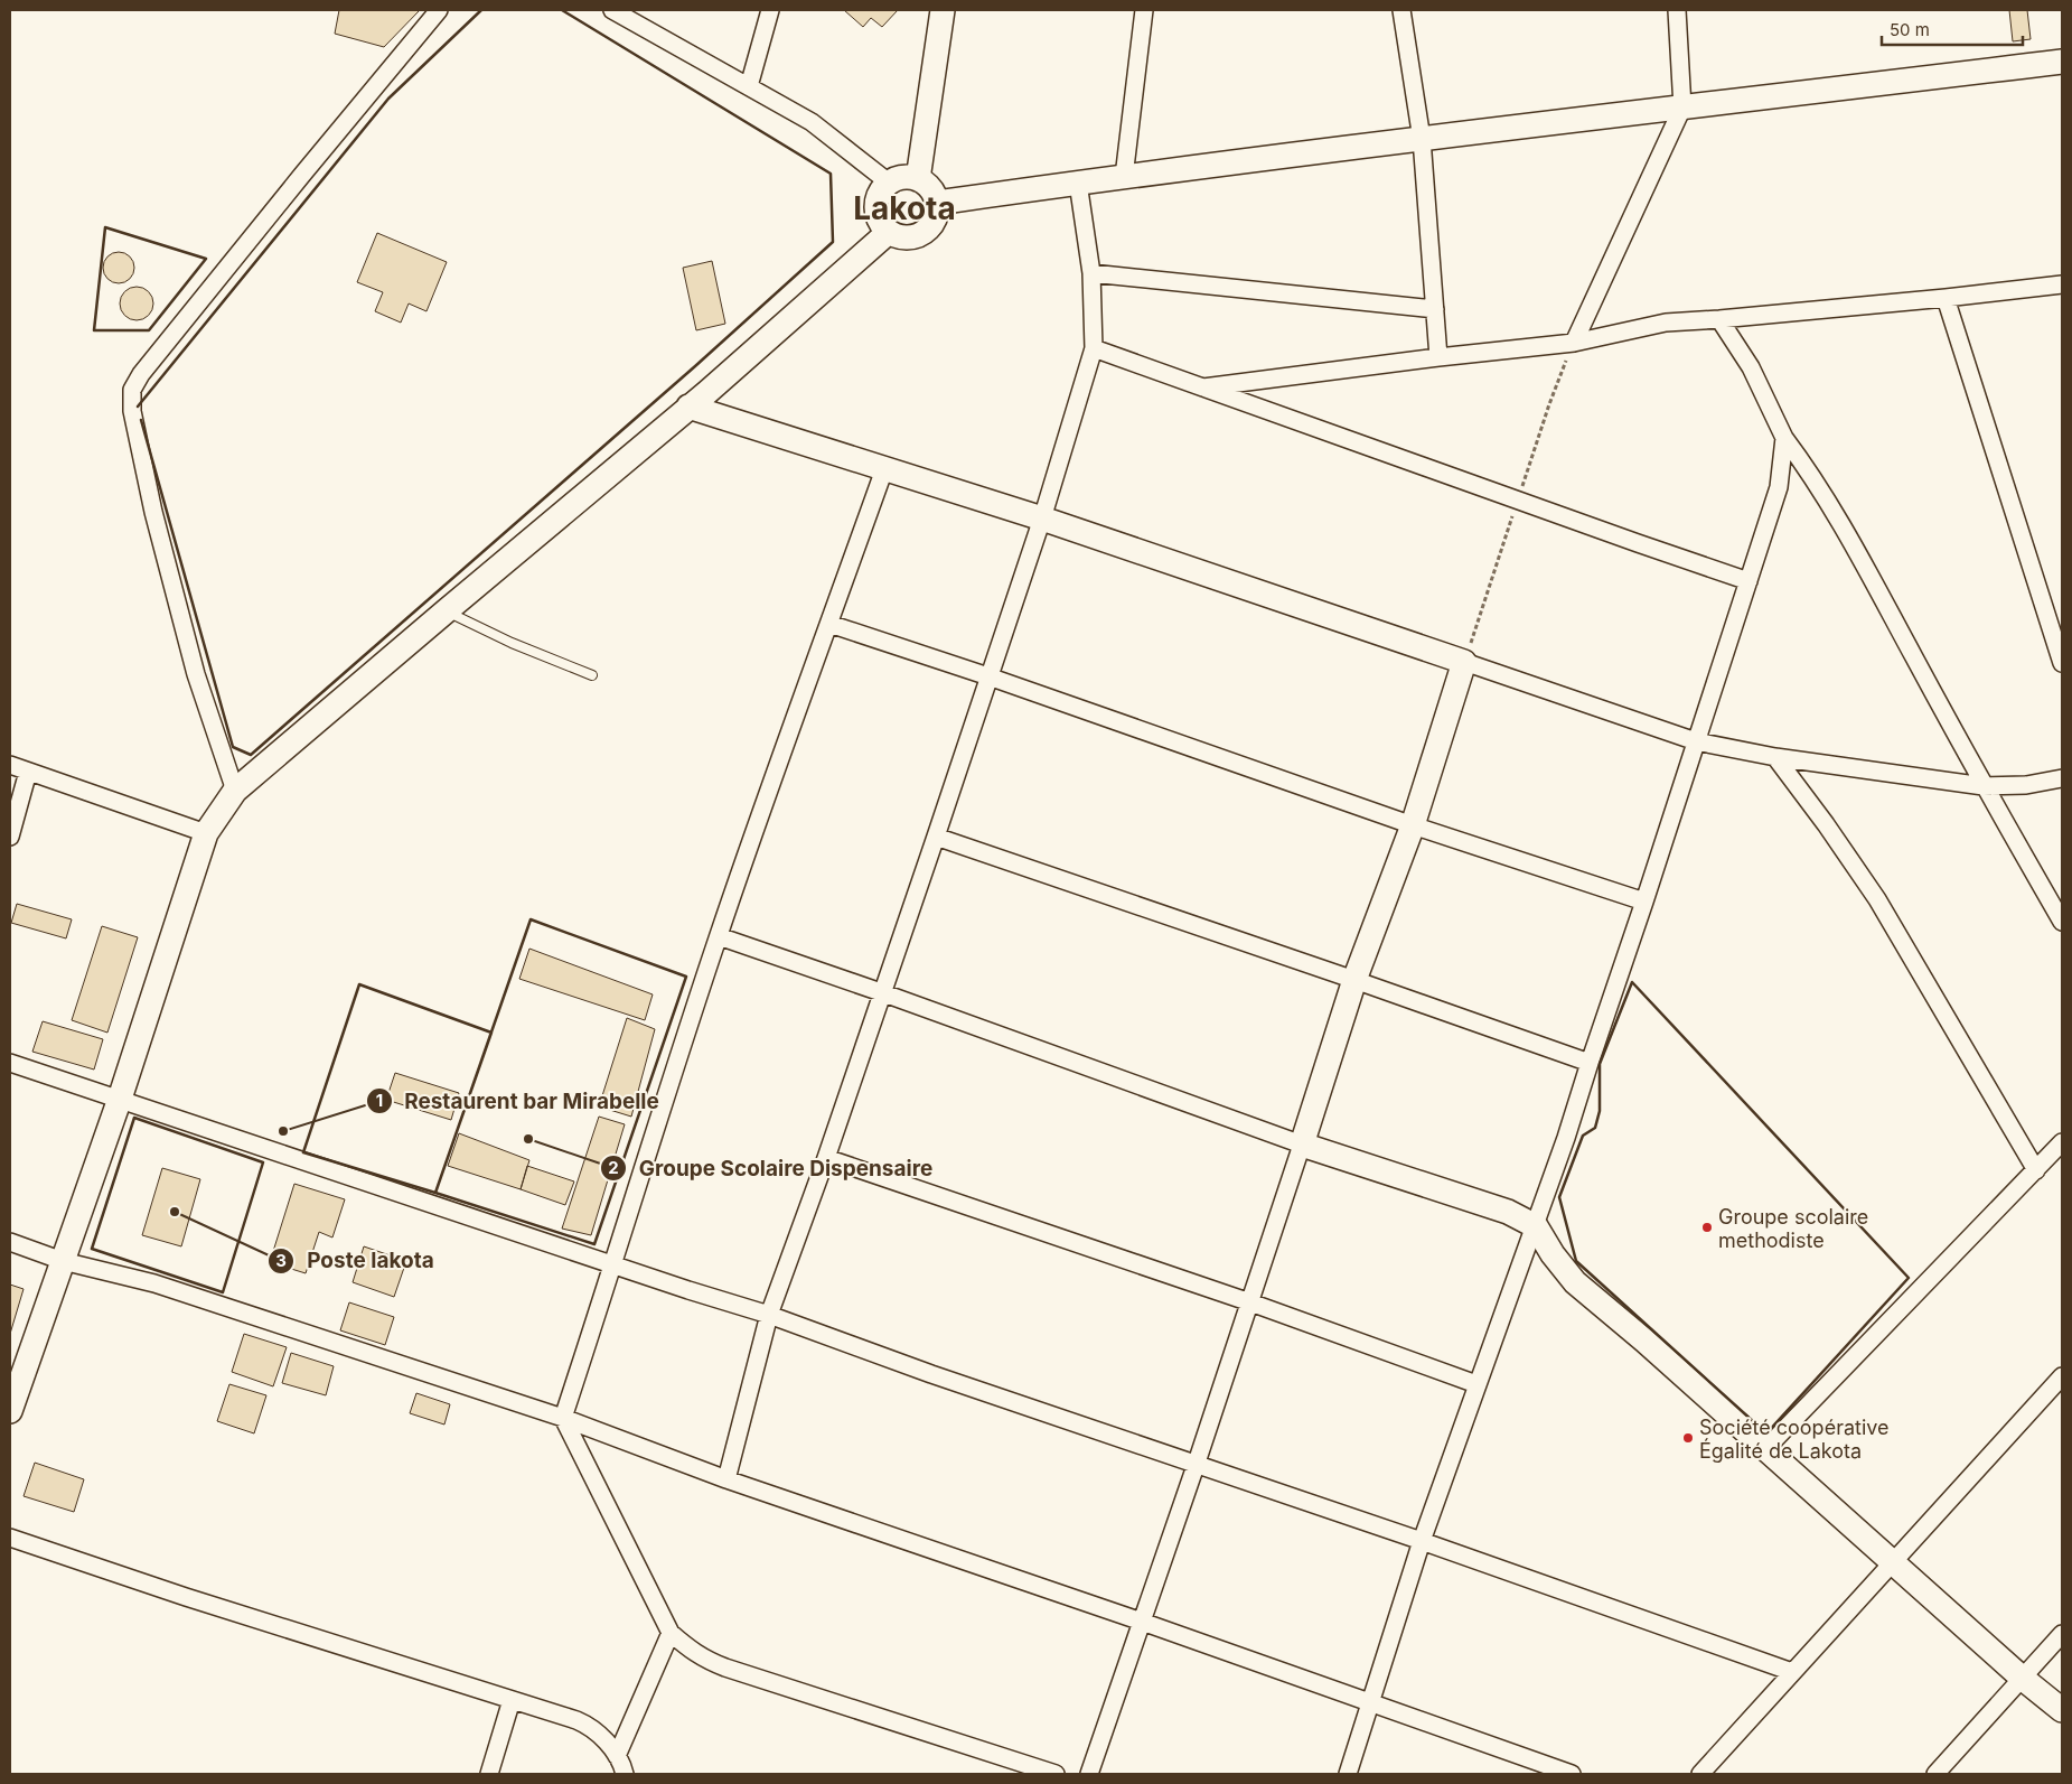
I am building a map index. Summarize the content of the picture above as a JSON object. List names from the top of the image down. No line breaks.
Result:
{"districts":["Lakota"],"places":["Restaurent bar Mirabelle","Groupe Scolaire Dispensaire","Poste lakota","Groupe scolaire methodiste","Société coopérative Égalité de Lakota"],"scale_bar":"50 m"}
